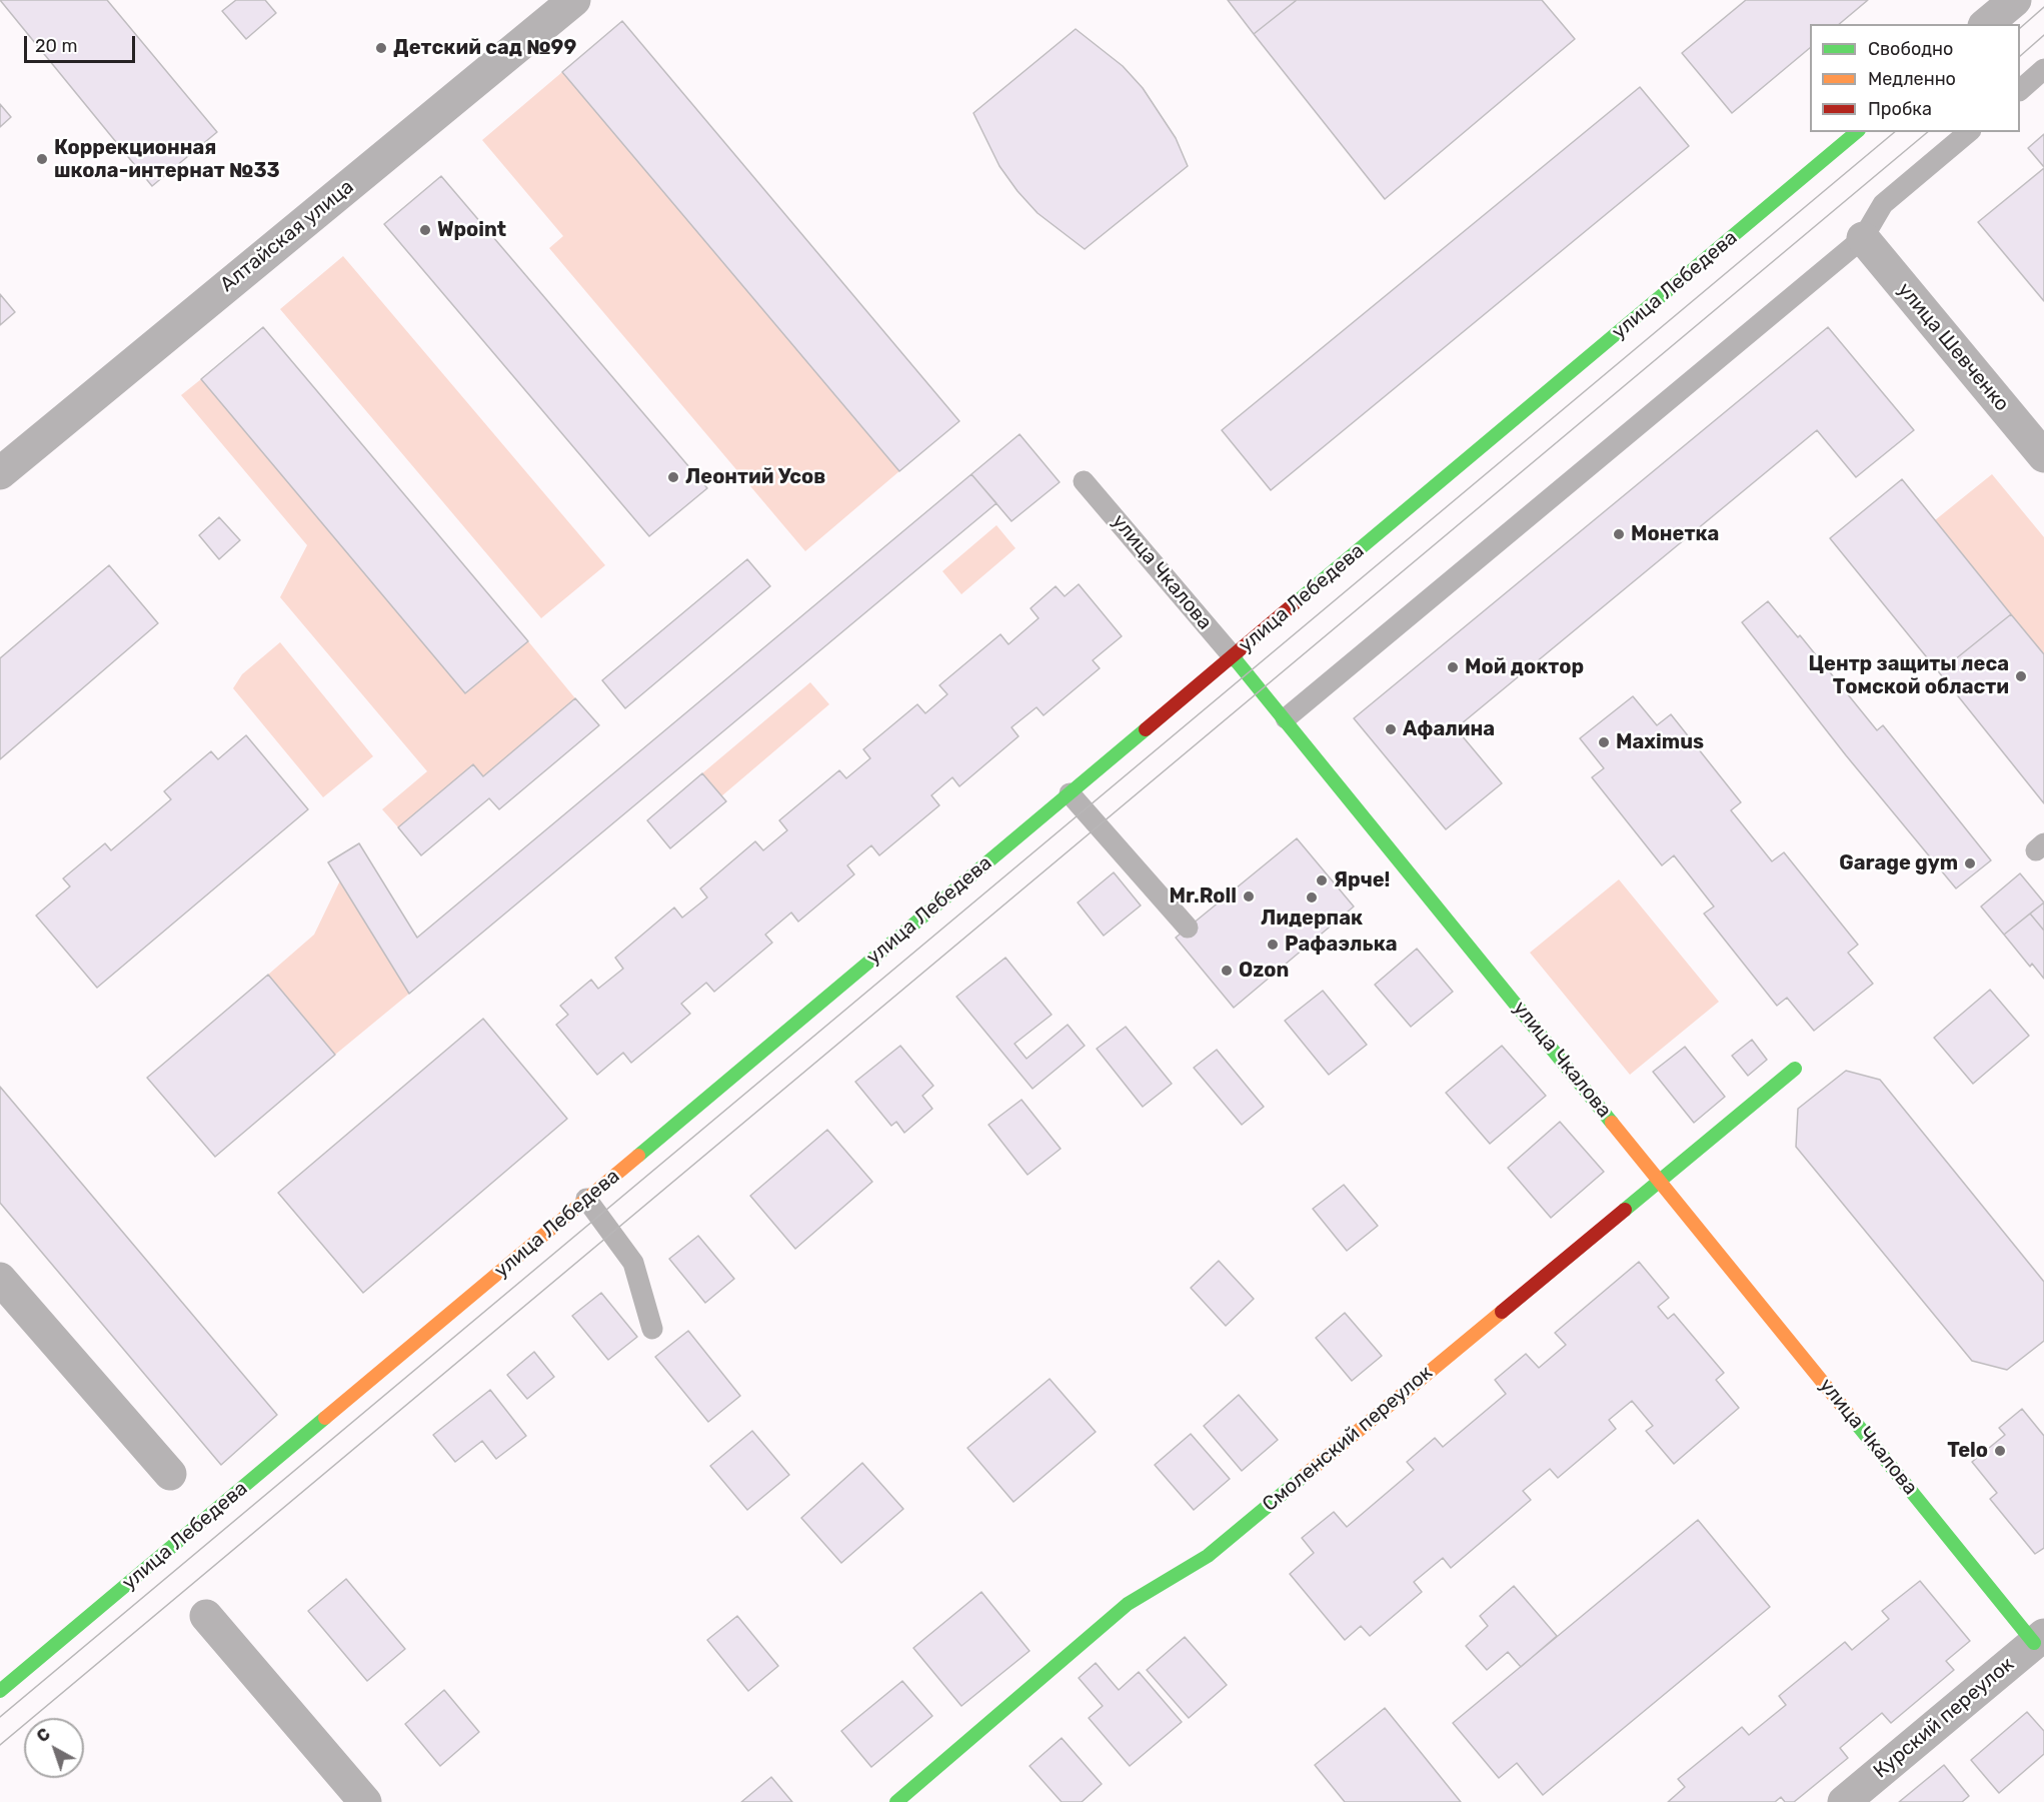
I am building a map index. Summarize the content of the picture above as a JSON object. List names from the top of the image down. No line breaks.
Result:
{"streets":{"street":["Алтайская улица","улица Лебедева","улица Шевченко","улица Чкалова","Смоленский переулок","Курский переулок"]},"crossings":[["улица Лебедева","улица Чкалова"],["улица Чкалова","Смоленский переулок"],["улица Чкалова","Курский переулок"]],"places":["Детский сад №99","Коррекционная школа-интернат №33","Wpoint","Леонтий Усов","Монетка","Мой доктор","Центр защиты леса Томской области","Афалина","Maximus","Garage gym","Ярче!","Mr.Roll","Лидерпак","Рафаэлька","Ozon","Telo"],"legend":["Свободно","Медленно","Пробка"],"scale_bar":"20 m","north":"top left"}
